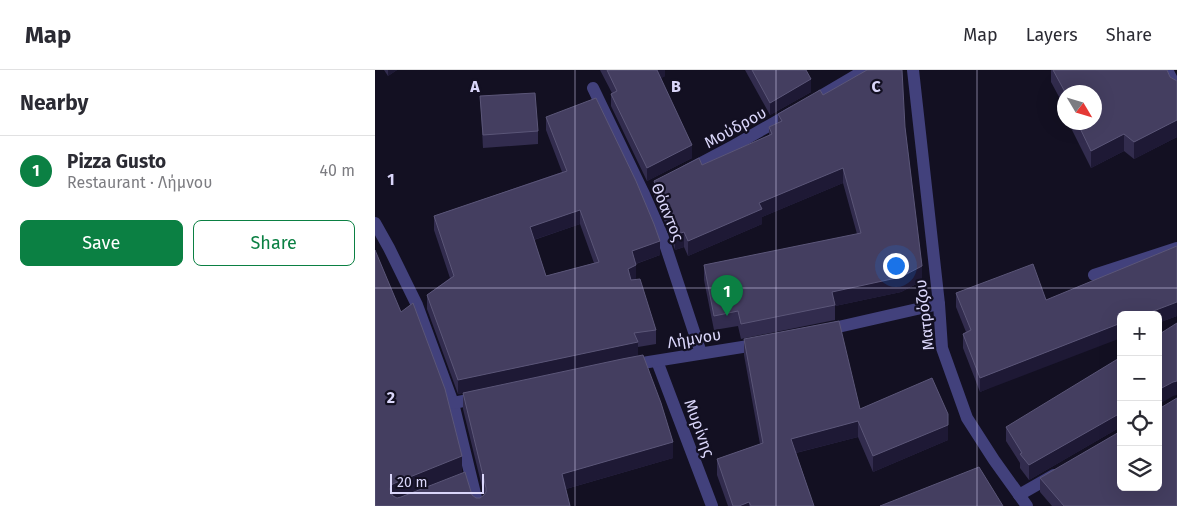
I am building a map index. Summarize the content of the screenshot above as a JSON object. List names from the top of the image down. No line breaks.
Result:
{"streets":{"street":["Μούδρου","Θόαντος","Ματρόζου","Λήμνου","Μυρίνης"]},"crossings":[["Θόαντος","Λήμνου"],["Λήμνου","Μυρίνης"]],"scale_bar":"20 m","north":"bottom right","page":{"header":"Map","nav":["Map","Layers","Share"],"heading":"Nearby","list":[{"mark":"1","name":"Pizza Gusto","note":"Restaurant · Λήμνου","value":"40 m"}],"buttons":["Save","Share"],"pins":"1","map_buttons":["+","−"],"scale":"20 m"},"grid":{"columns":["A","B","C"],"rows":["1","2"]}}
